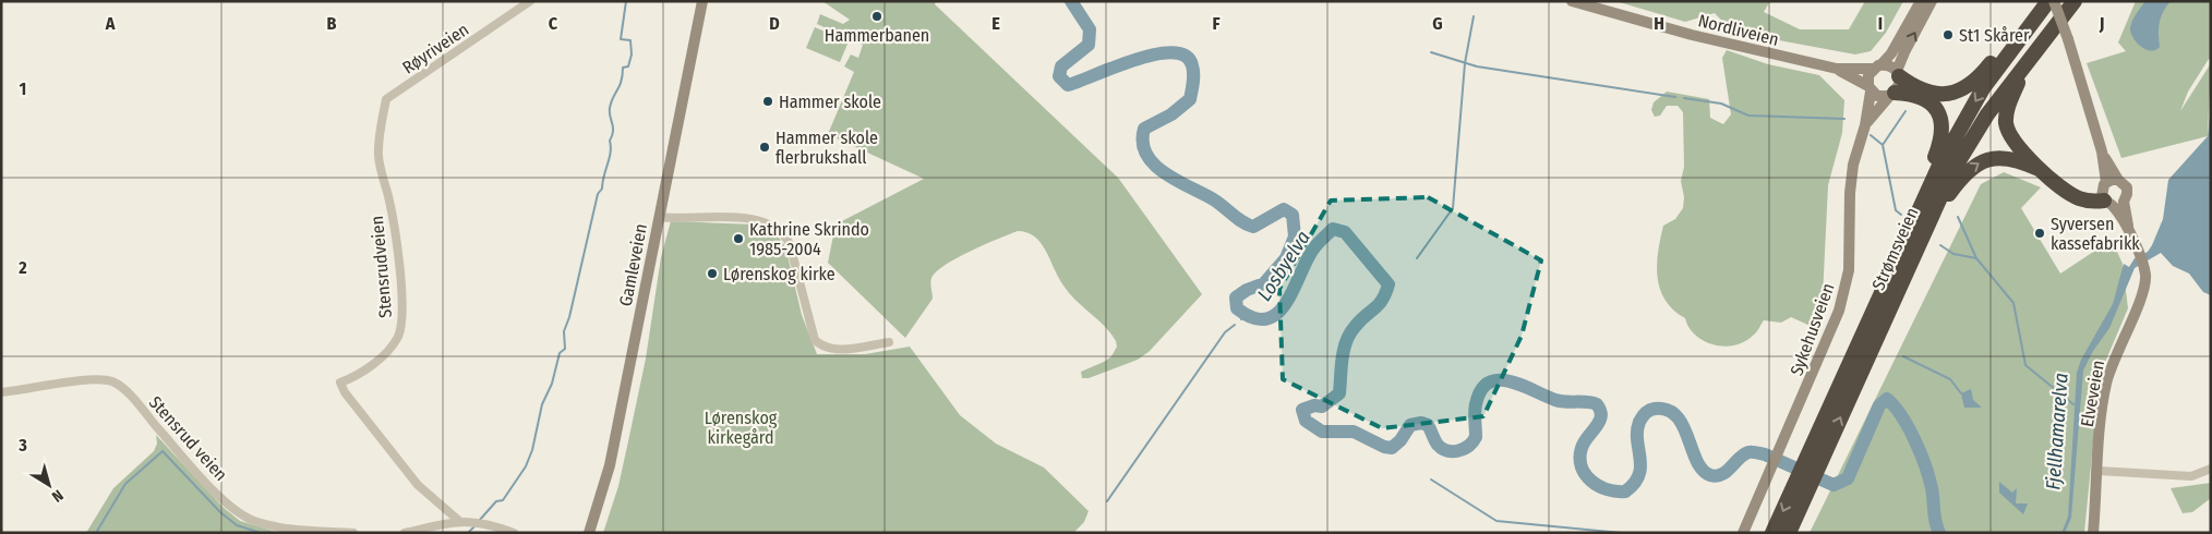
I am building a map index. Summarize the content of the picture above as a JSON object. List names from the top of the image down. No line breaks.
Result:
{"streets":{"highway":["Strømsveien"],"main road":["Nordliveien","Gamleveien","Sykehusveien","Elveveien"],"street":["Røyriveien","Stensrudveien","Stensrud veien"]},"crossings":[["Nordliveien","Sykehusveien"],["Røyriveien","Stensrudveien"]],"water":["Losbyelva","Fjellhamarelva"],"parks":["Lørenskog kirkegård"],"places":["Hammerbanen","St1 Skårer","Hammer skole","Hammer skole flerbrukshall","Syversen kassefabrikk","Kathrine Skrindo 1985-2004","Lørenskog kirke"],"north":"bottom right","grid":{"columns":["A","B","C","D","E","F","G","H","I","J"],"rows":["1","2","3"]}}
